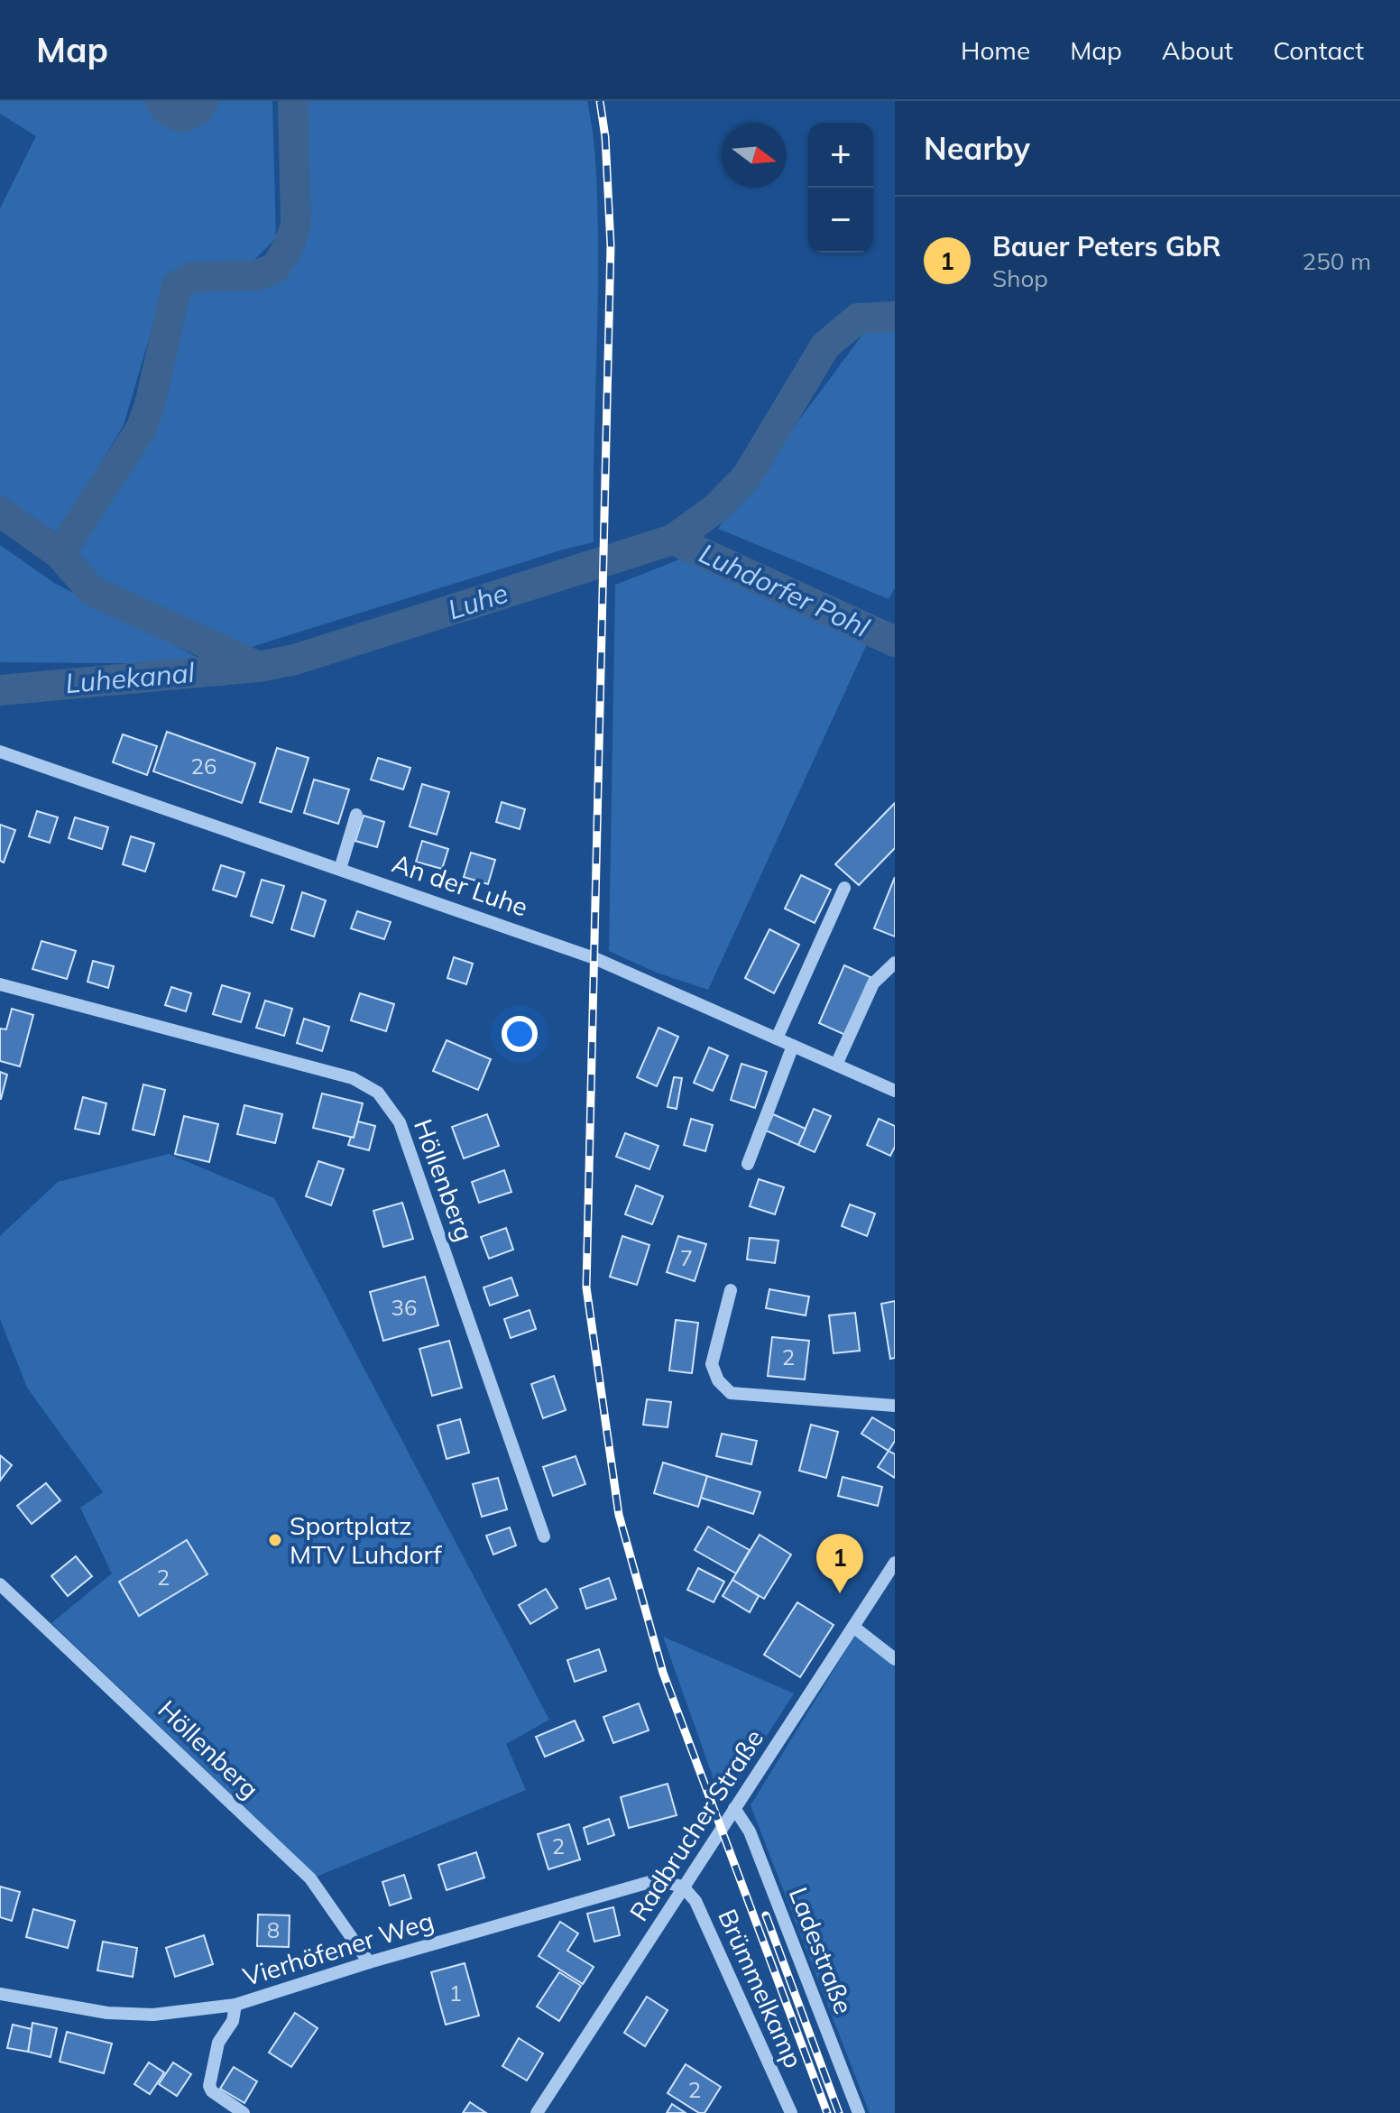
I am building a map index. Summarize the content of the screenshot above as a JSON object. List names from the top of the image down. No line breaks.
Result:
{"streets":{"street":["An der Luhe","Höllenberg","Radbrucher Straße","Vierhöfener Weg","Ladestraße","Brümmelkamp"]},"crossings":[["Höllenberg","Vierhöfener Weg"],["Radbrucher Straße","Vierhöfener Weg"],["Radbrucher Straße","Ladestraße"],["Radbrucher Straße","Brümmelkamp"],["Vierhöfener Weg","Brümmelkamp"]],"water":["Luhdorfer Pohl","Luhe","Luhekanal"],"places":["Sportplatz MTV Luhdorf"],"house_numbers":["26","7","36","2","2","2","8","1","2"],"north":"right","page":{"header":"Map","nav":["Home","Map","About","Contact"],"heading":"Nearby","map_buttons":["+","−"],"list":[{"mark":"1","name":"Bauer Peters GbR","note":"Shop","value":"250 m"}],"pins":"1"}}
